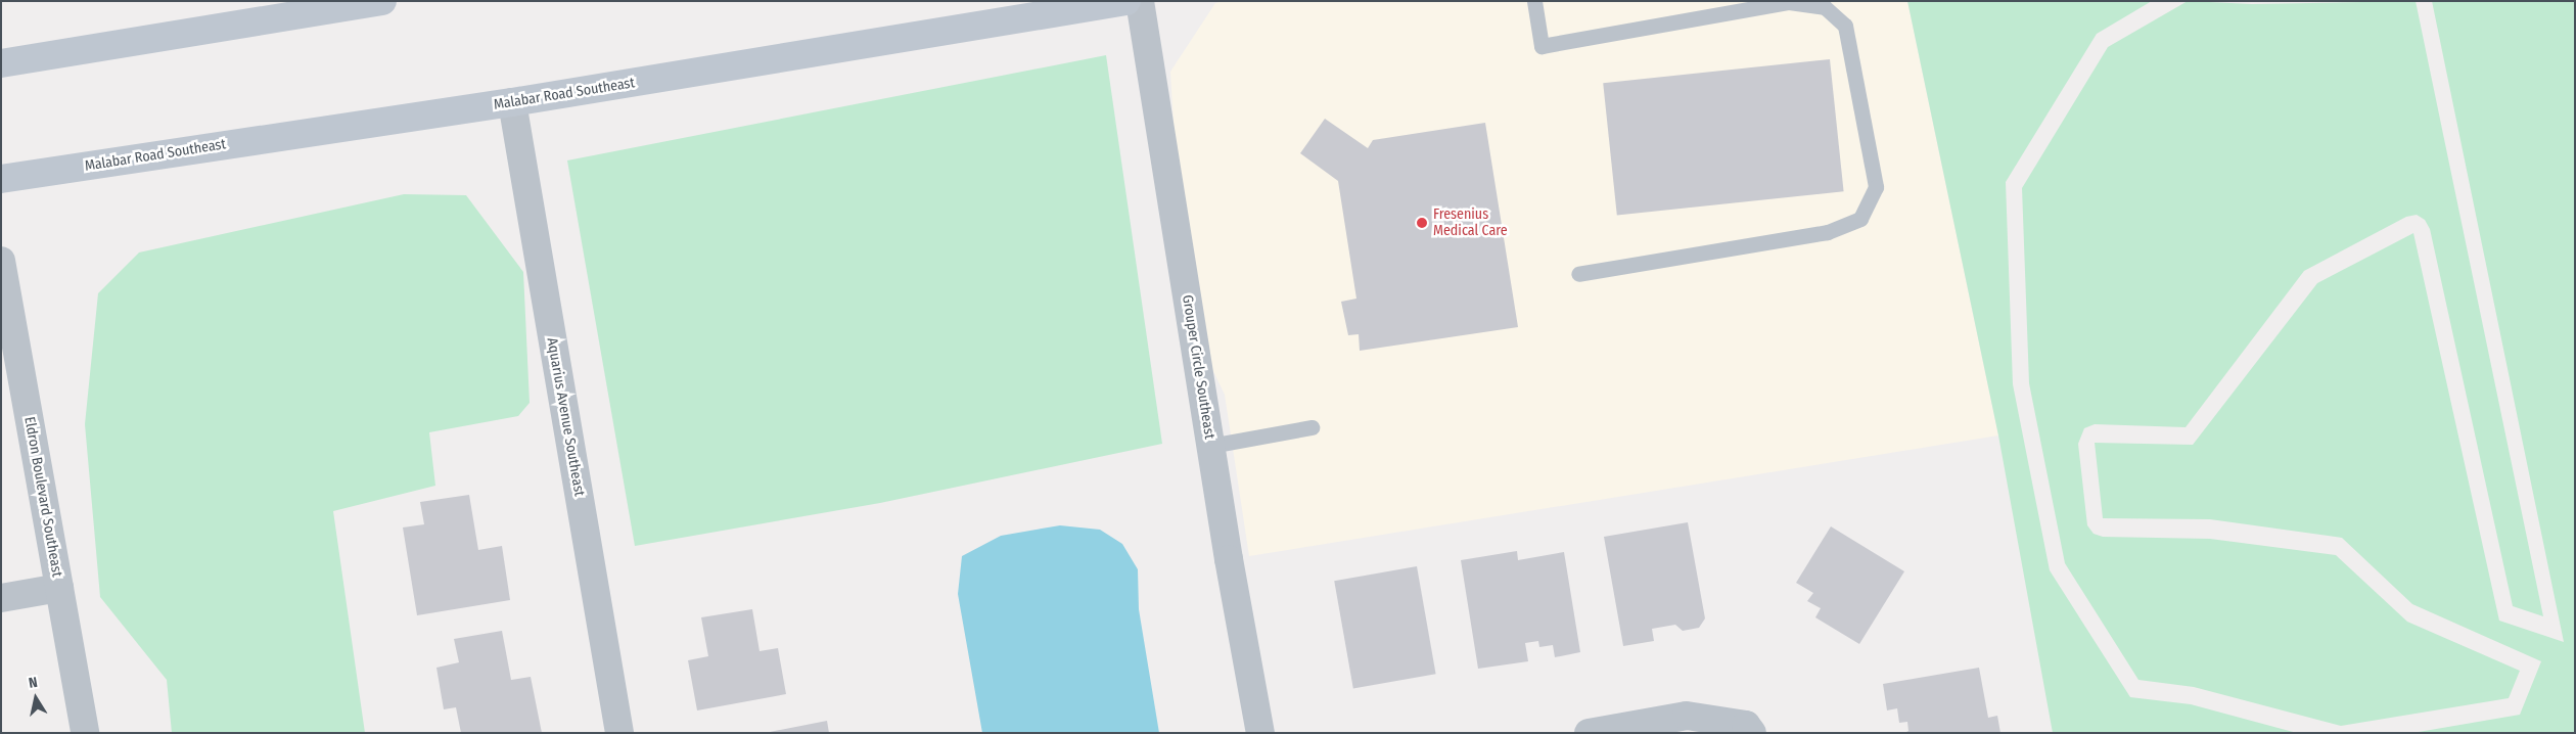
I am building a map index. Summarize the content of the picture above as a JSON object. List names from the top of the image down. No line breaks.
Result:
{"streets":{"main road":["Malabar Road Southeast"],"street":["Grouper Circle Southeast","Aquarius Avenue Southeast","Eldron Boulevard Southeast"]},"crossings":[["Malabar Road Southeast","Aquarius Avenue Southeast"]],"places":["Fresenius Medical Care"],"north":"top"}
